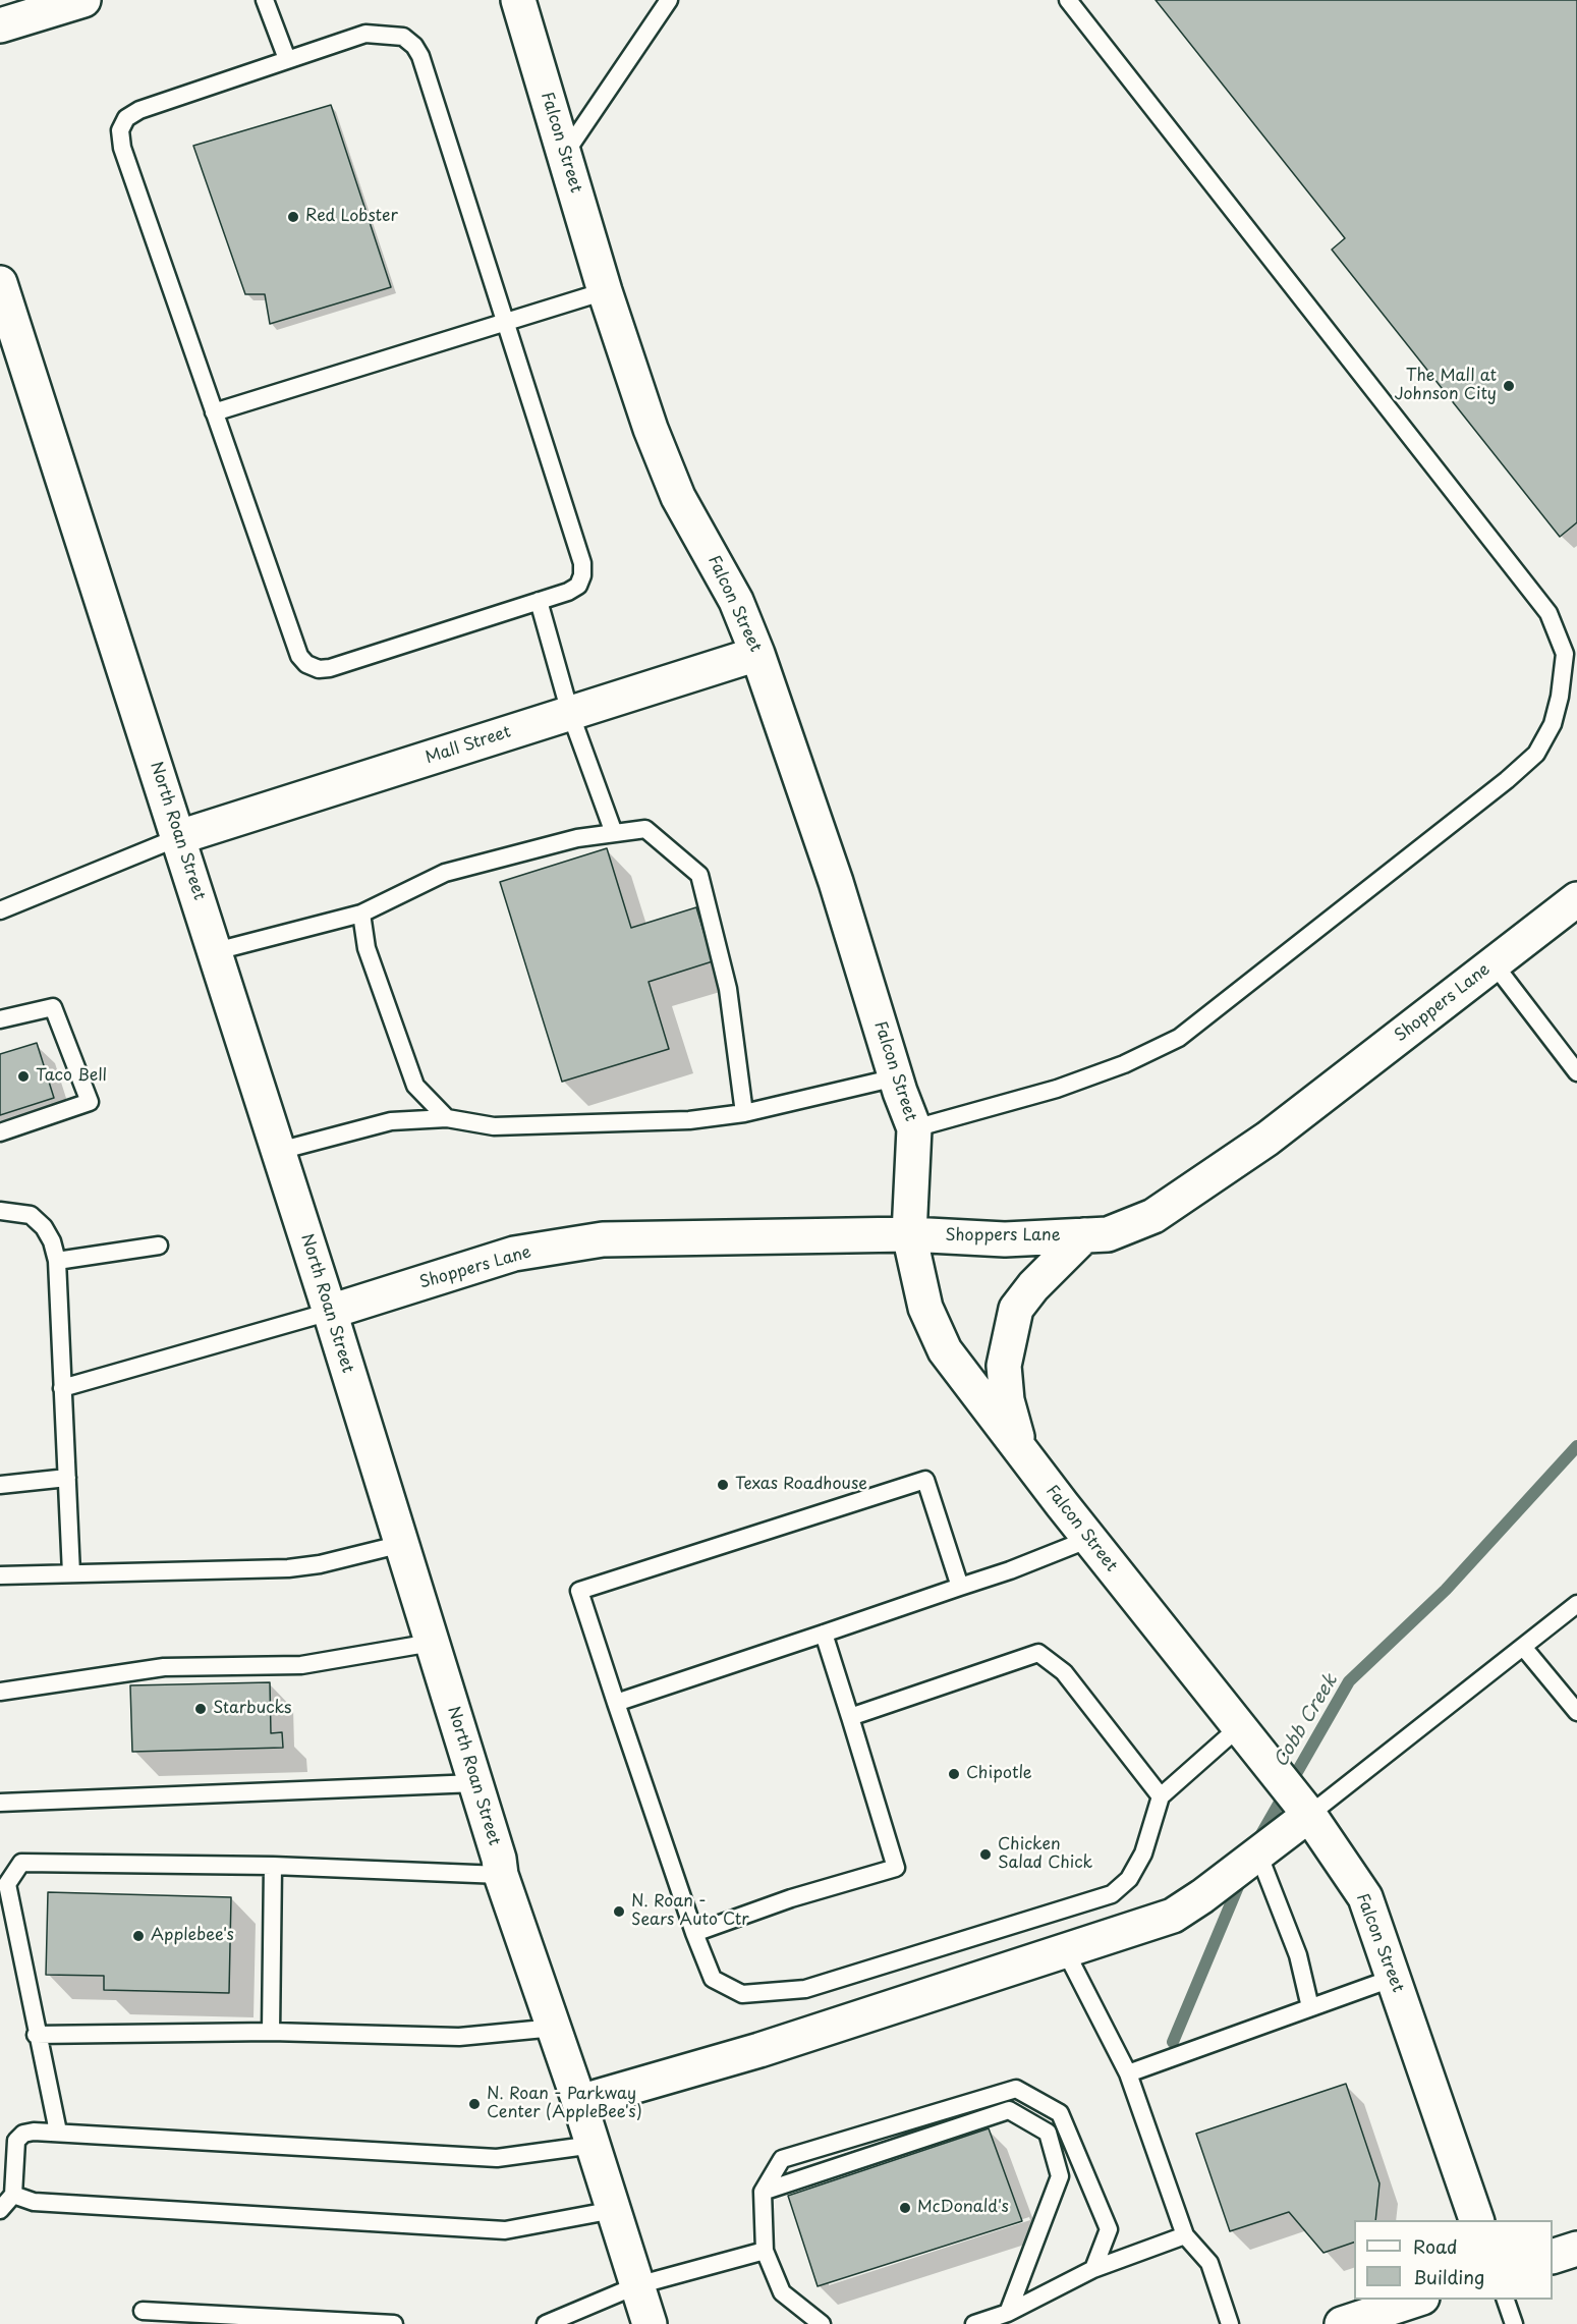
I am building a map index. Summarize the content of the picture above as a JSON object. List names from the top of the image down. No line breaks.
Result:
{"streets":{"street":["Falcon Street","Mall Street","North Roan Street","Shoppers Lane"]},"crossings":[["Falcon Street","Mall Street"],["Falcon Street","Shoppers Lane"],["Mall Street","North Roan Street"],["North Roan Street","Shoppers Lane"]],"water":["Cobb Creek"],"places":["Red Lobster","The Mall at Johnson City","Taco Bell","Texas Roadhouse","Starbucks","Chipotle","Chicken Salad Chick","N. Roan - Sears Auto Ctr","Applebee's","N. Roan - Parkway Center (AppleBee's)","McDonald's"],"legend":["Road","Building"]}
